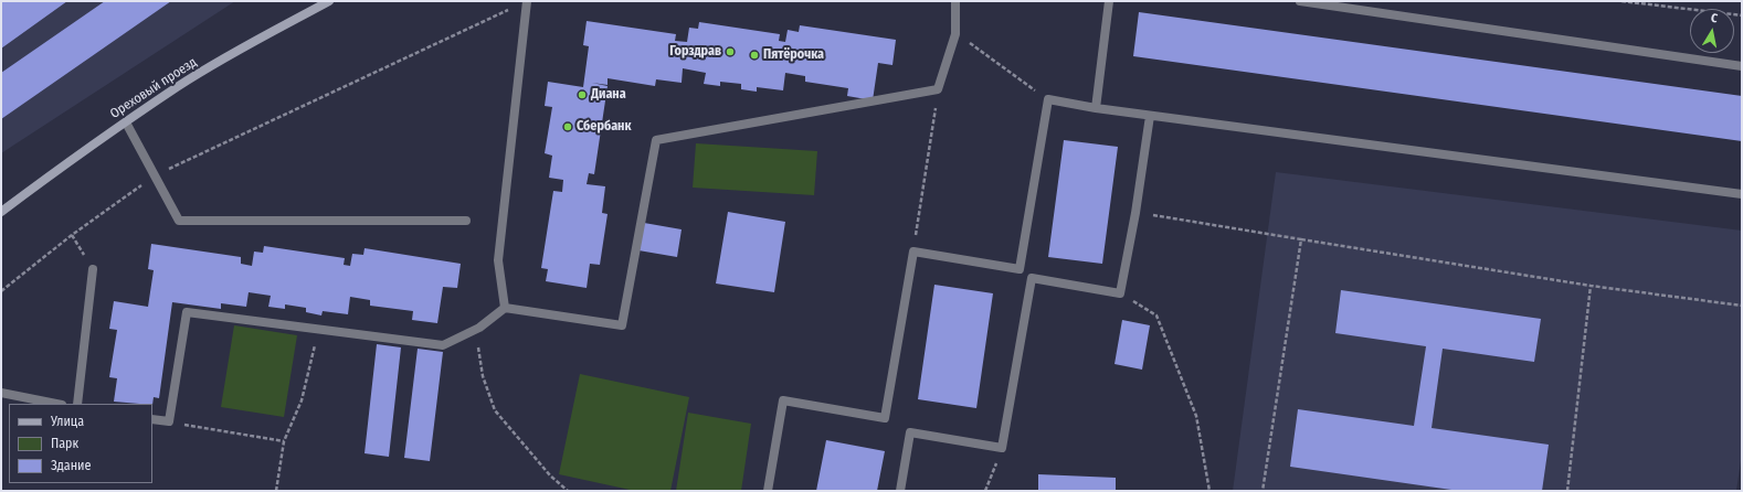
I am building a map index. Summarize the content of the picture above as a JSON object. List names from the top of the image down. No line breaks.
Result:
{"streets":{"street":["Ореховый проезд"]},"places":["Горздрав","Пятёрочка","Диана","Сбербанк"],"legend":["Улица","Парк","Здание"],"north":"top"}
